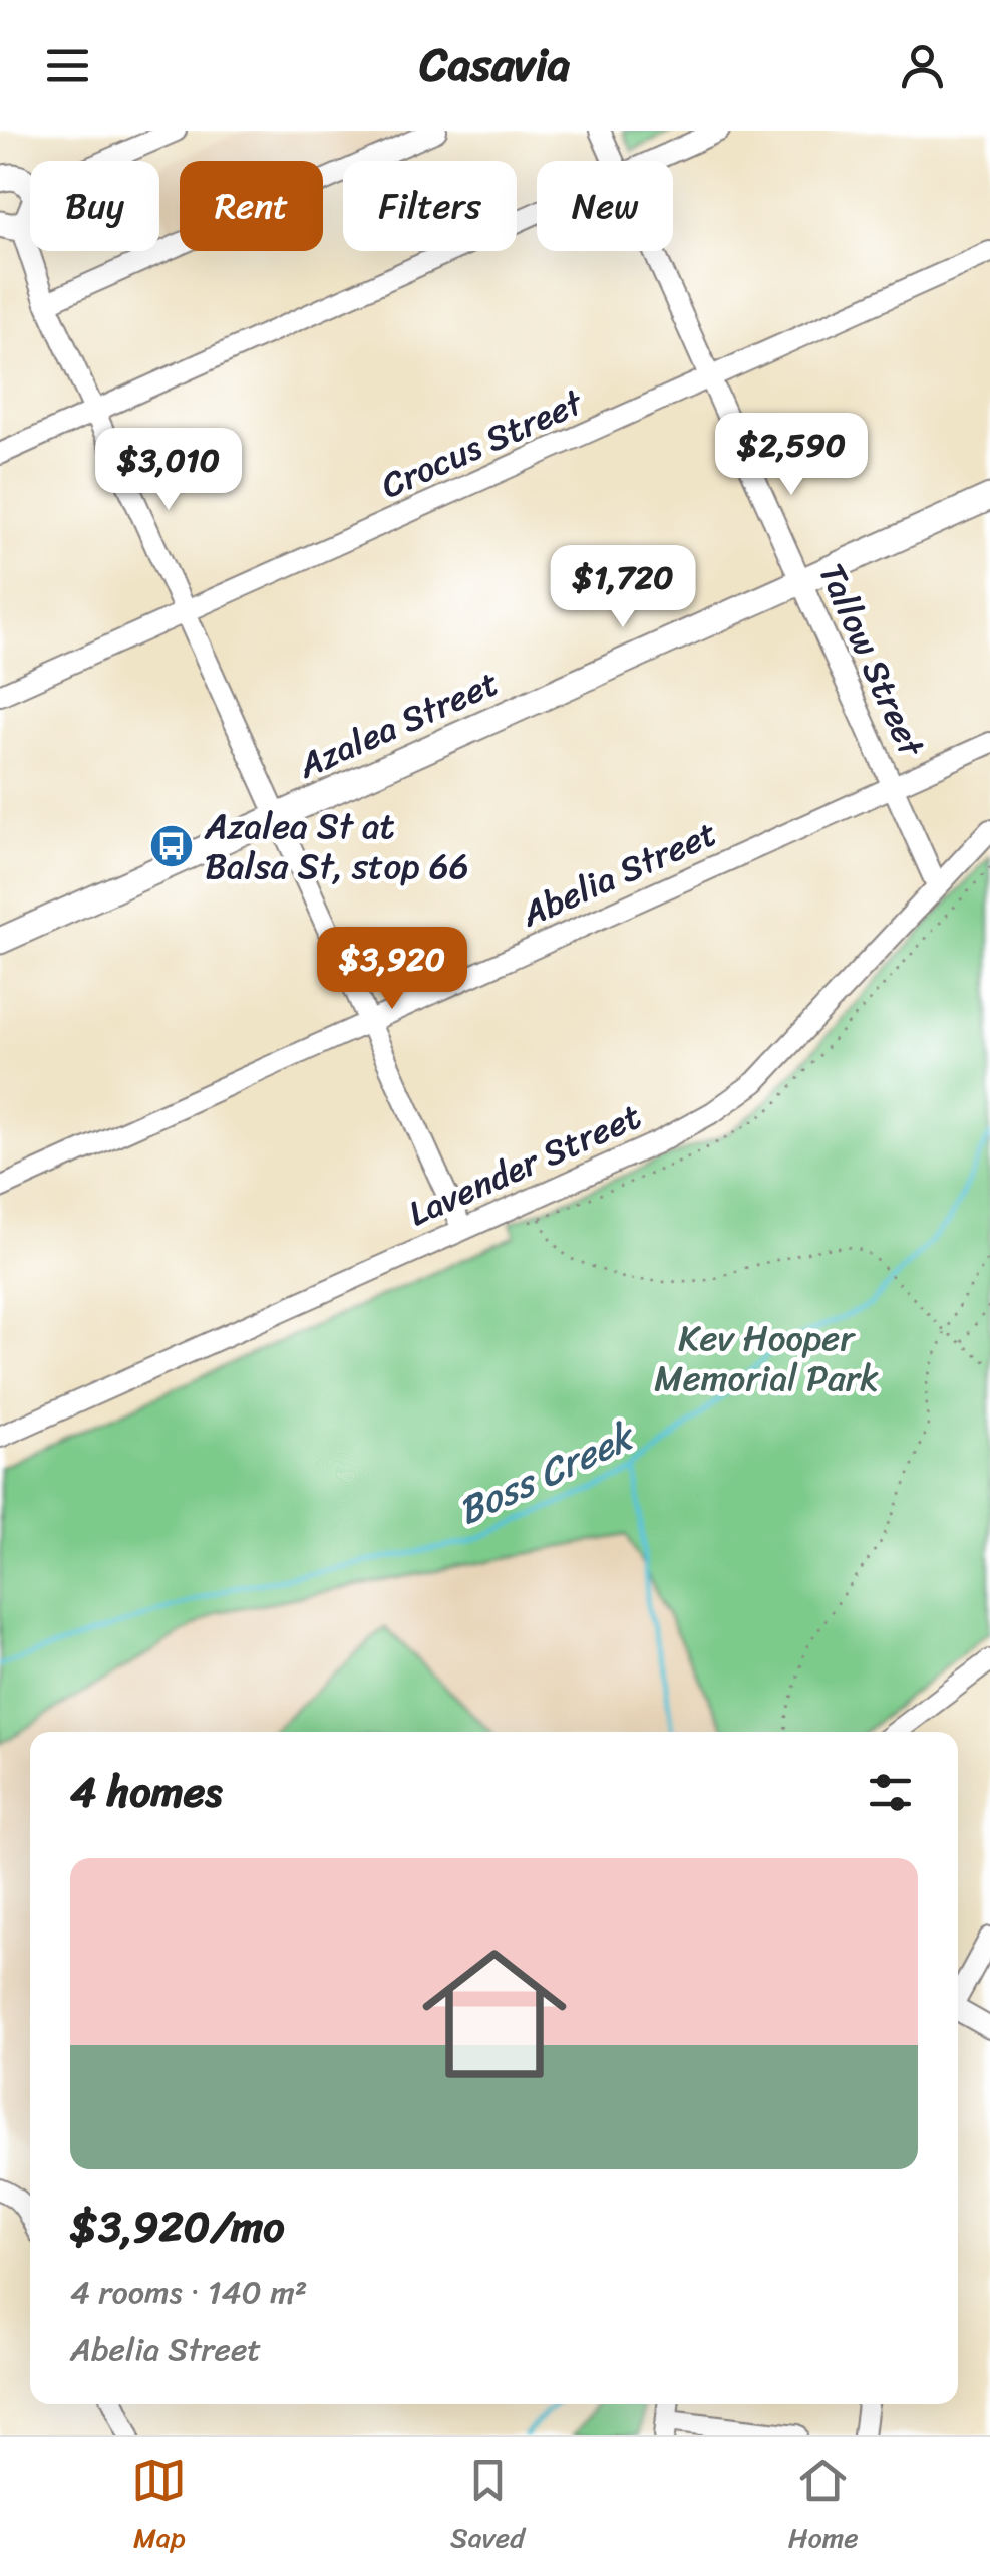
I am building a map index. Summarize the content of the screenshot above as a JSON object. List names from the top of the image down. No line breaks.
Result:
{"streets":{"street":["Crocus Street","Tallow Street","Azalea Street","Abelia Street","Lavender Street"]},"crossings":[["Crocus Street","Tallow Street"],["Tallow Street","Azalea Street"],["Tallow Street","Abelia Street"],["Tallow Street","Lavender Street"]],"water":["Boss Creek"],"parks":["Kev Hooper Memorial Park"],"places":{"bus stop":["Azalea St at Balsa St, stop 66"]},"page":{"header":"Casavia","chip":["Buy","Rent","Filters","New"],"price":["$2,590","$3,010","$1,720","$3,920"],"heading":"4 homes","list":[{"name":"$3,920/mo","note":"4 rooms · 140 m² · Abelia Street"}],"tabs":["Map","Saved","Home"]}}
